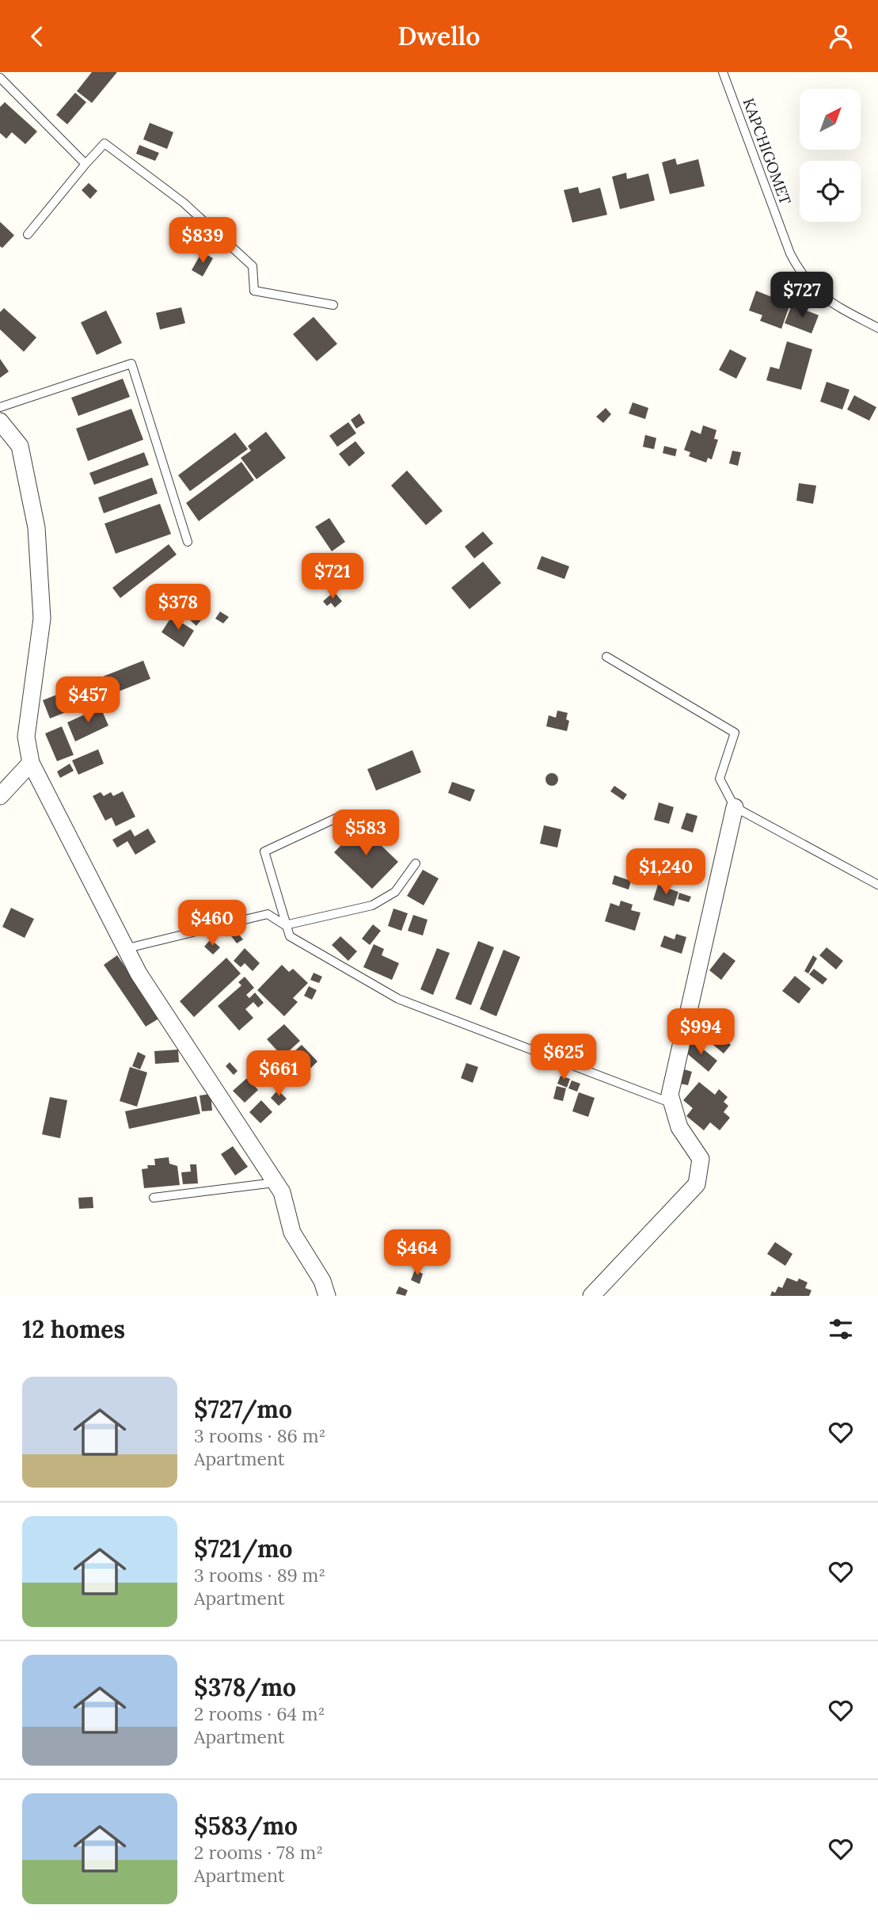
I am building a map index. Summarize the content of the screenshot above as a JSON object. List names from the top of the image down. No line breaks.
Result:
{"streets":{"lane":["KAPCHIGOMET"]},"north":"top right","page":{"header":"Dwello","price":["$839","$727","$721","$378","$457","$583","$1,240","$460","$994","$625","$661","$464"],"heading":"12 homes","list":[{"name":"$727/mo","note":"3 rooms · 86 m² · Apartment"},{"name":"$721/mo","note":"3 rooms · 89 m² · Apartment"},{"name":"$378/mo","note":"2 rooms · 64 m² · Apartment"},{"name":"$583/mo","note":"2 rooms · 78 m² · Apartment"}]}}
